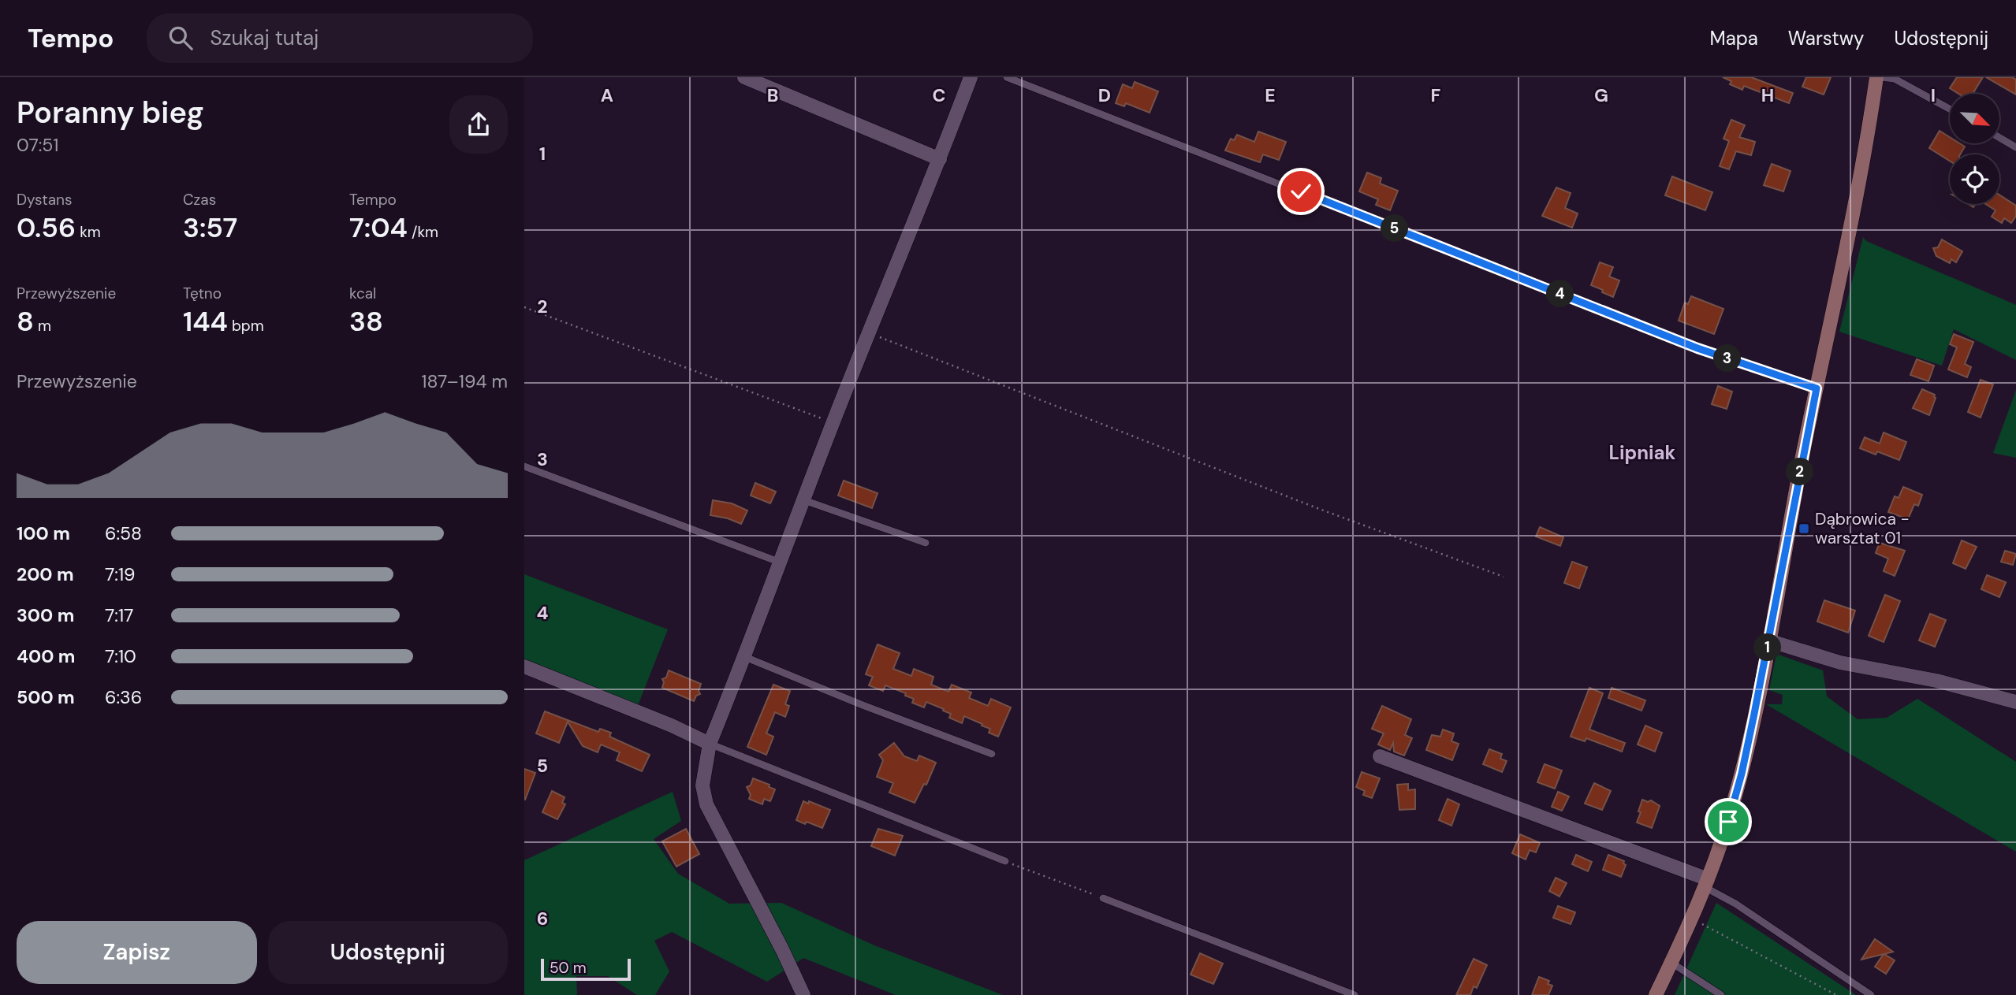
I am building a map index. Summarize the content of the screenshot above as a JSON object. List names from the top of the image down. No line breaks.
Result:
{"districts":["Lipniak"],"places":{"transit":["Dąbrowica - warsztat 01"]},"scale_bar":"50 m","north":"bottom right","page":{"header":"Tempo","search":"Szukaj tutaj","nav":["Mapa","Warstwy","Udostępnij"],"heading":["Poranny bieg","07:51"],"stats":[["Dystans","0.56 km"],["Czas","3:57"],["Tempo","7:04 /km"],["Przewyższenie","8 m"],["Tętno","144 bpm"],["kcal","38"]],"pins":["5","4","3","2","1"],"chart":["Przewyższenie","187–194 m"],"list":[{"name":"100 m","note":"6:58"},{"name":"200 m","note":"7:19"},{"name":"300 m","note":"7:17"},{"name":"400 m","note":"7:10"},{"name":"500 m","note":"6:36"}],"buttons":["Zapisz","Udostępnij"],"scale":"50 m"},"grid":{"columns":["A","B","C","D","E","F","G","H","I"],"rows":["1","2","3","4","5","6"]}}
